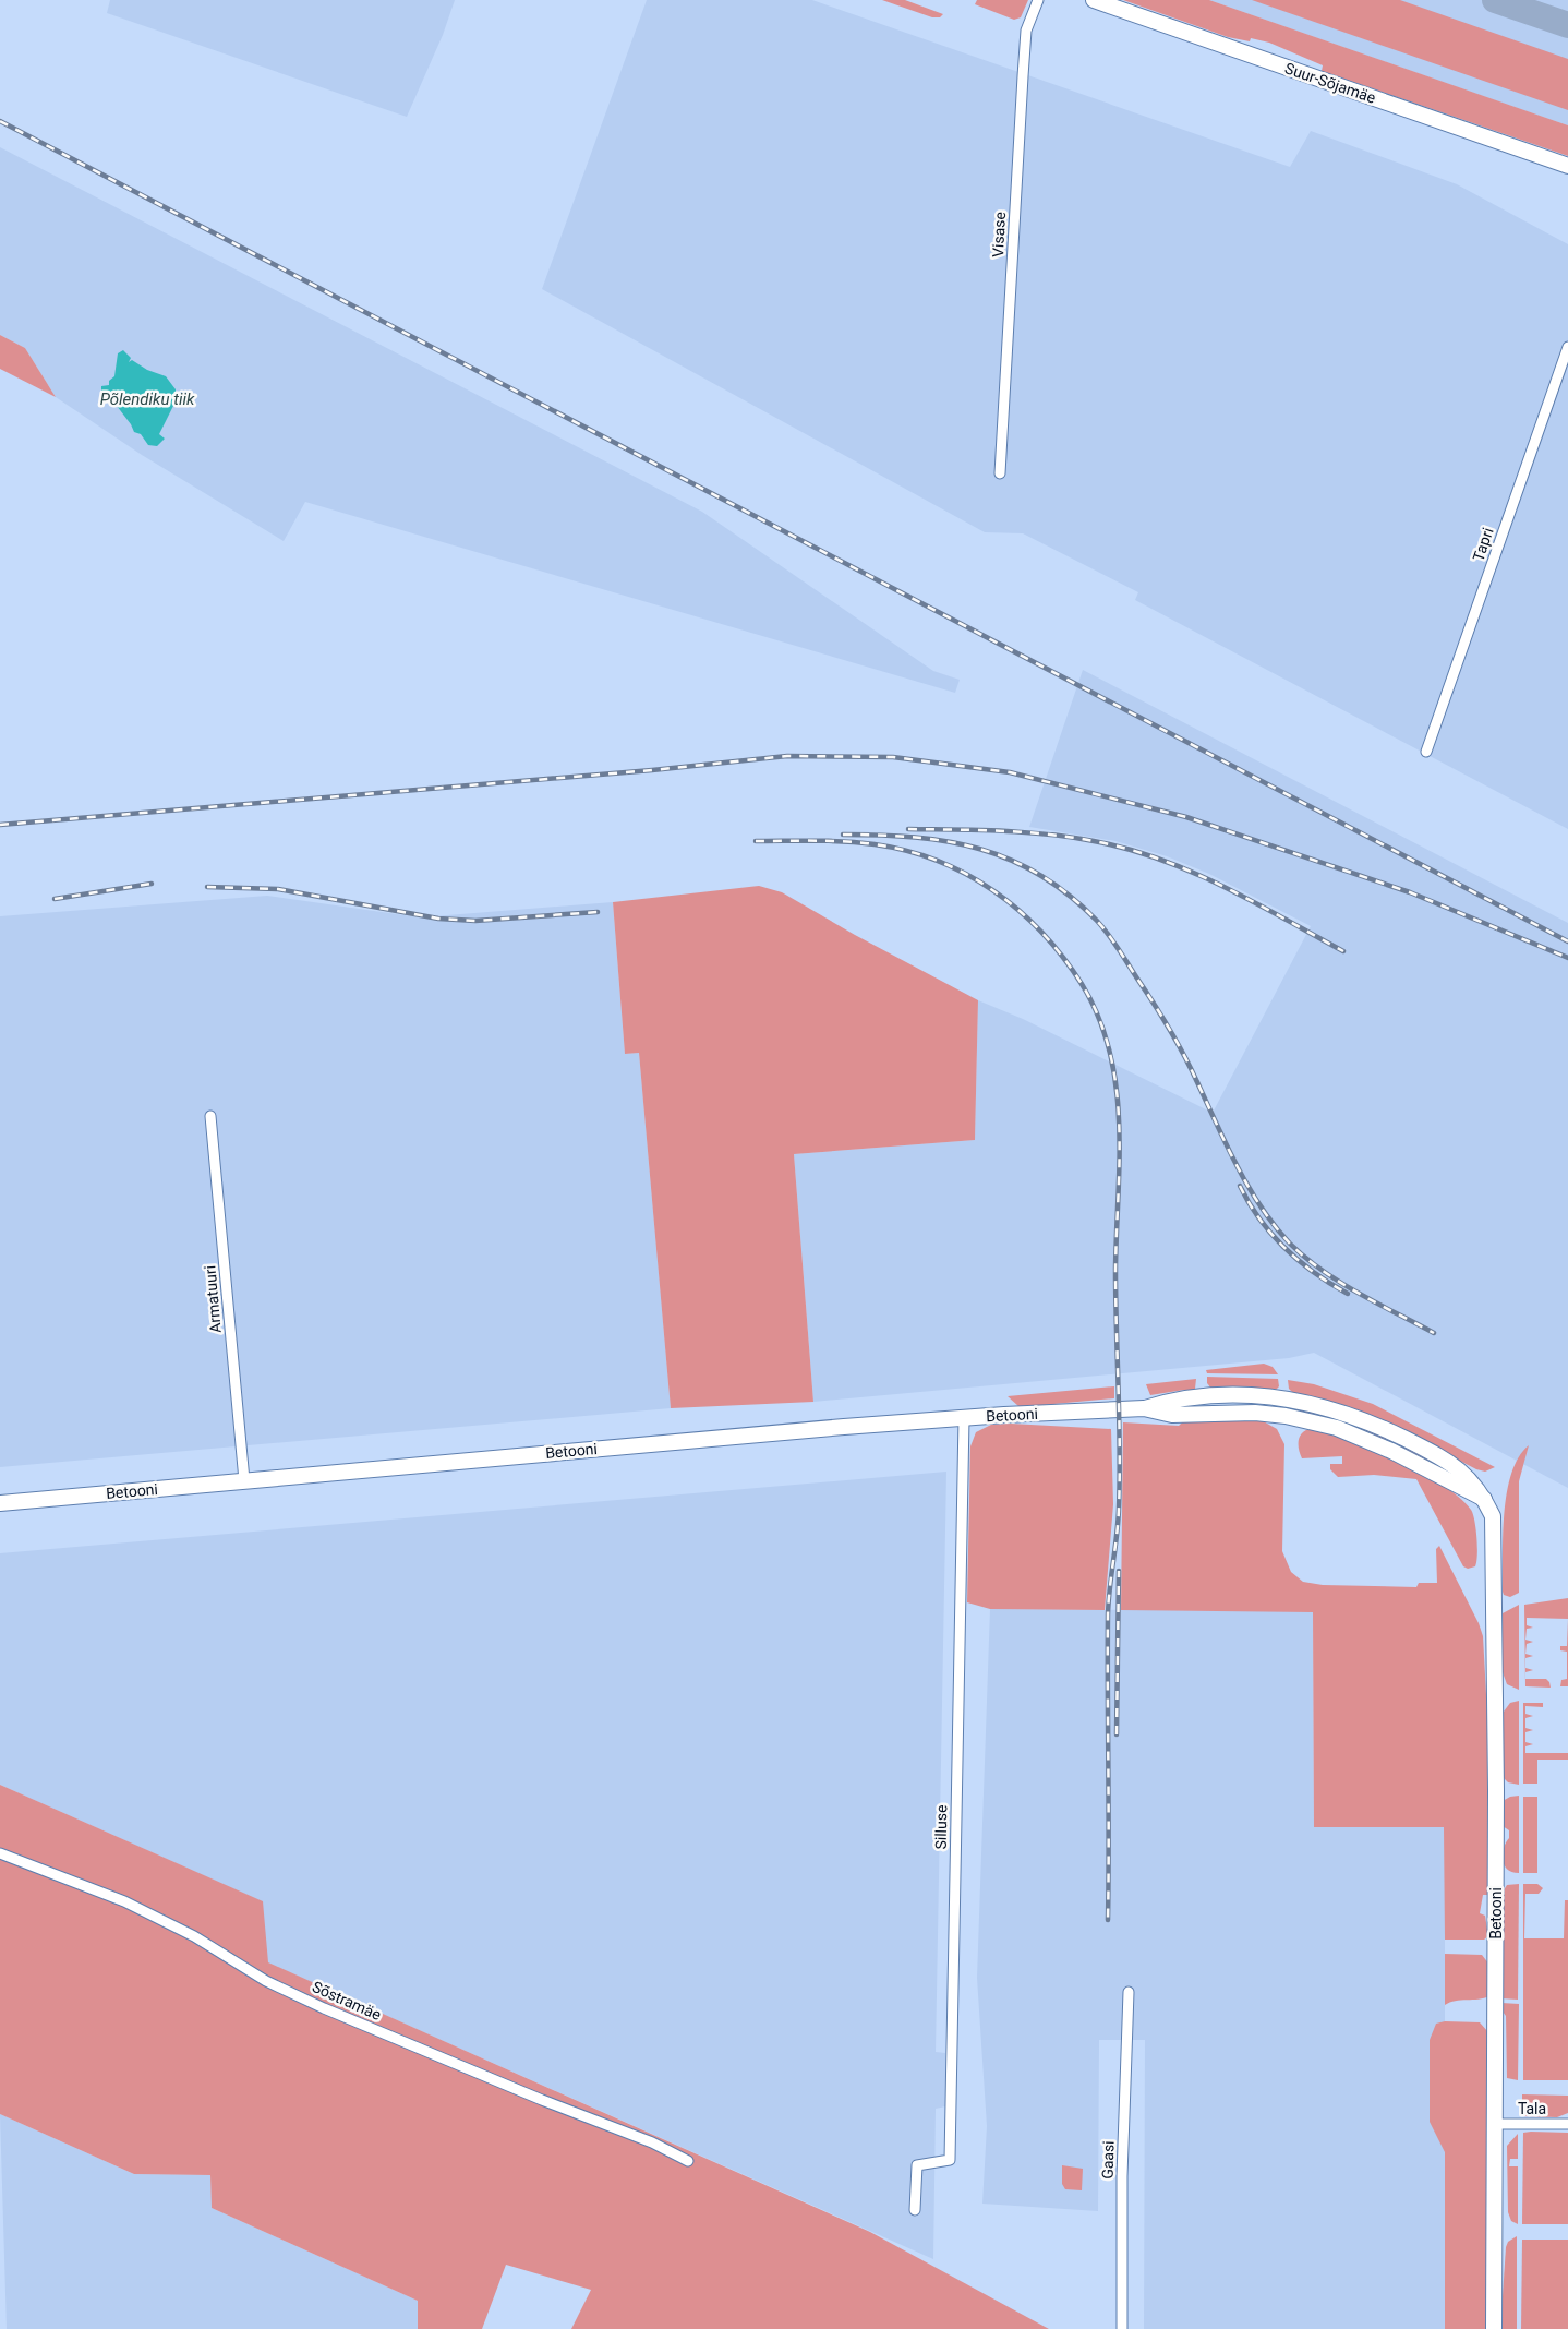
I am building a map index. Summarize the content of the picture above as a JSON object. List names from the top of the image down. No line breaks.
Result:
{"streets":{"street":["Suur-Sõjamäe","Visase","Tapri","Armatuuri","Betooni","Silluse","Sõstramäe","Tala","Gaasi"]},"crossings":[["Armatuuri","Betooni"],["Betooni","Silluse"],["Betooni","Tala"]],"water":["Põlendiku tiik"]}
